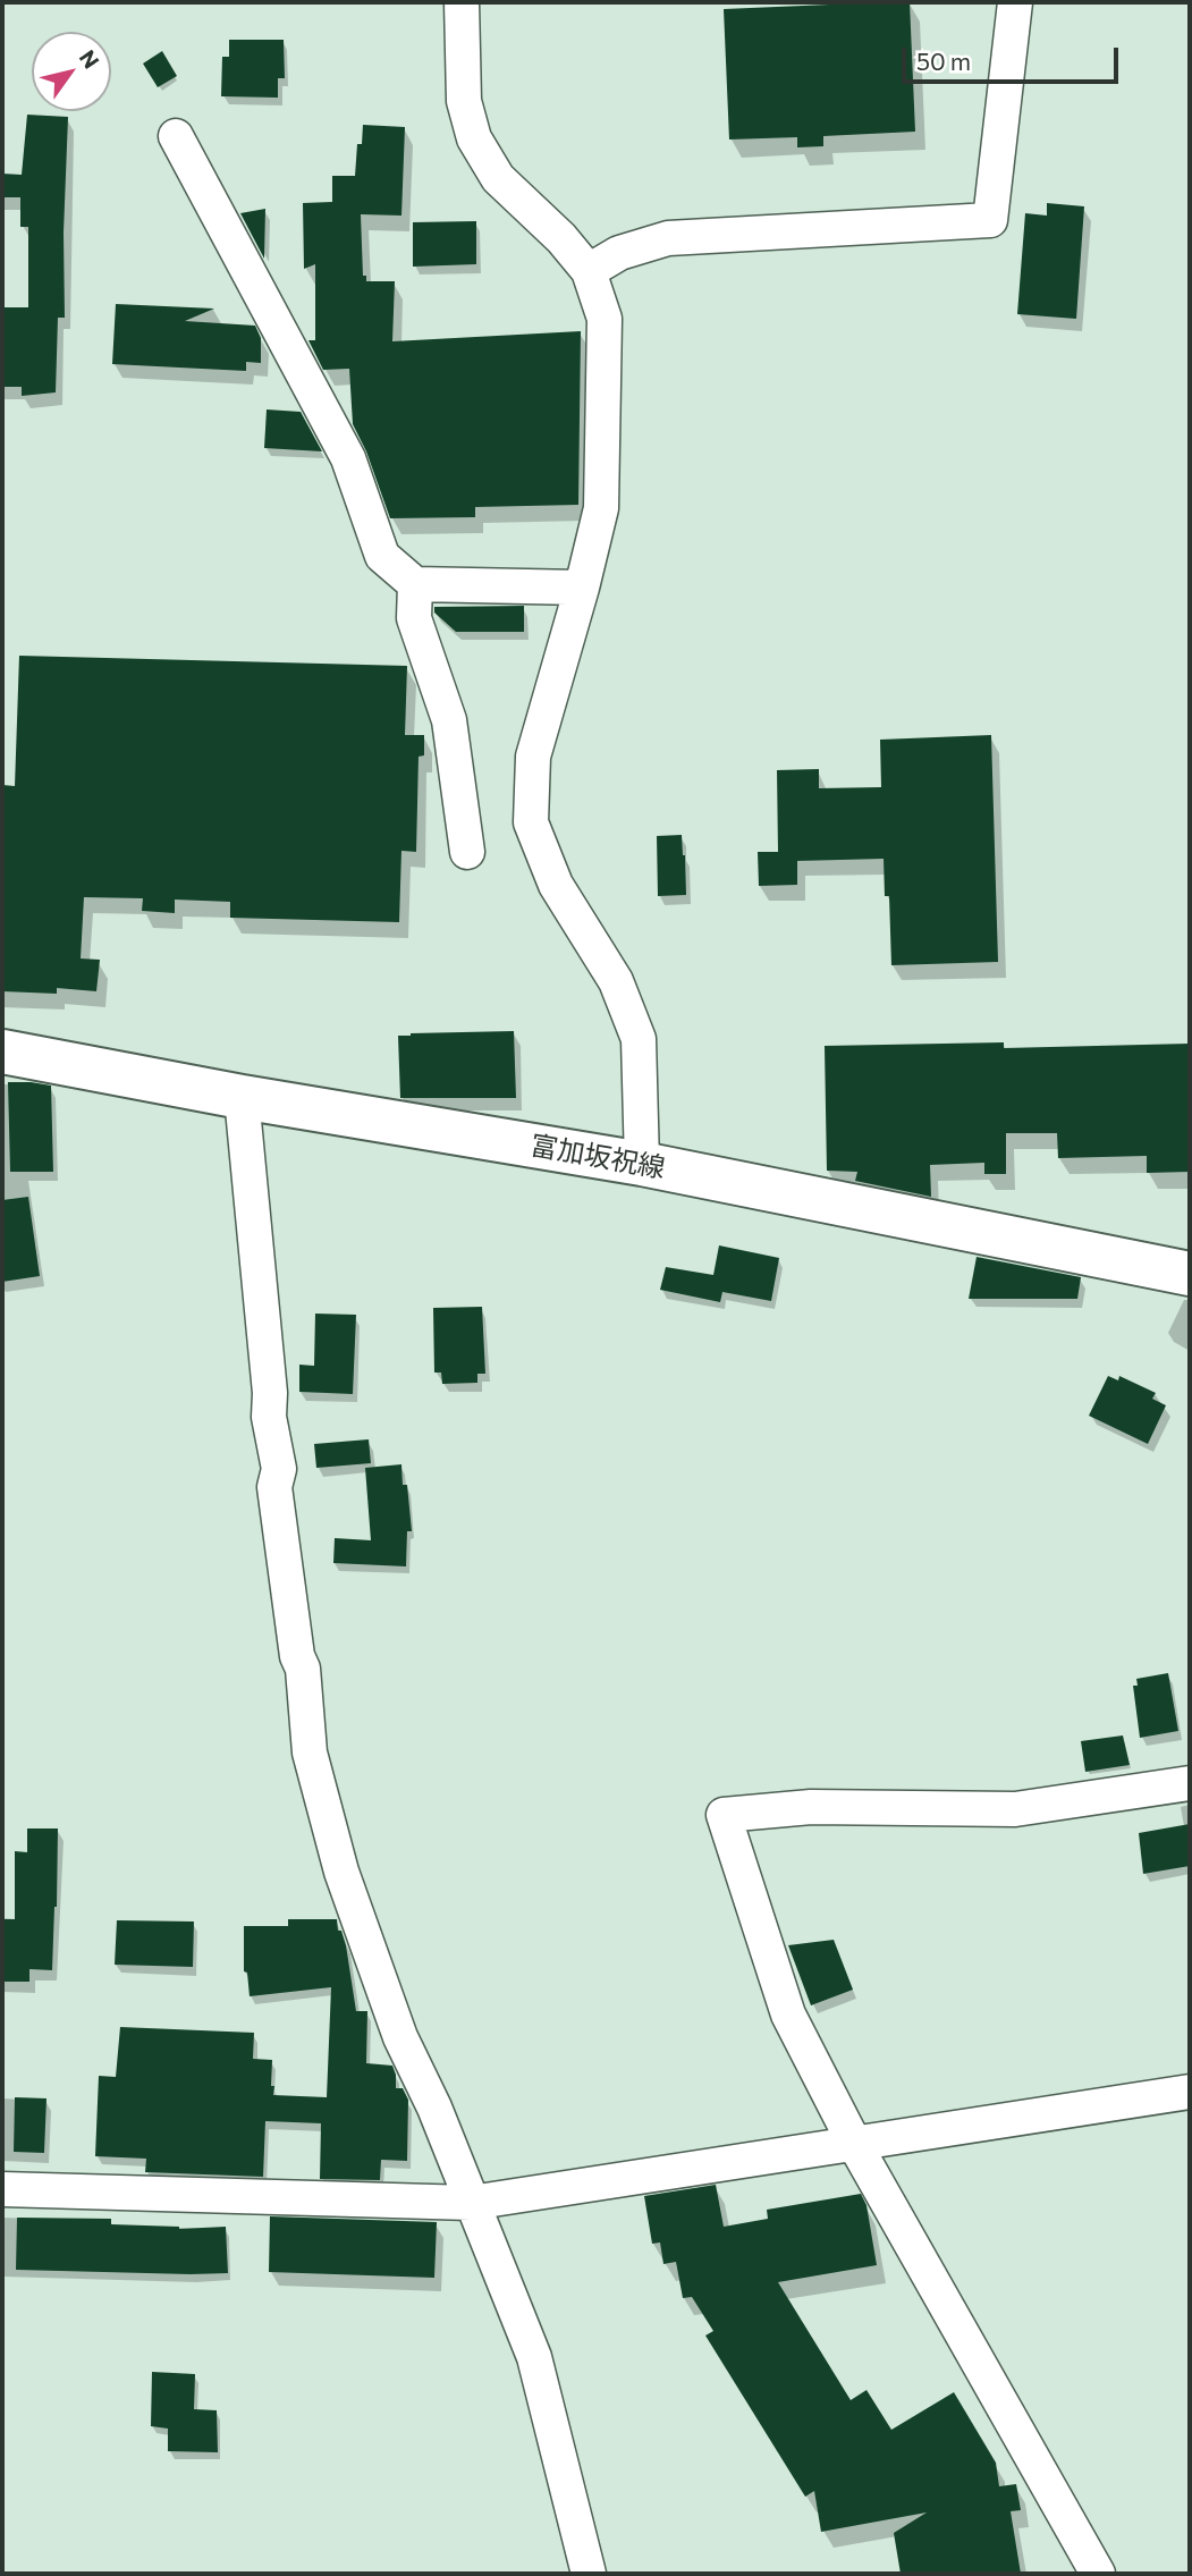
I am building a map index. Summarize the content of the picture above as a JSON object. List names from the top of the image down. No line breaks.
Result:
{"streets":{"main road":["富加坂祝線"]},"scale_bar":"50 m","north":"top right"}
